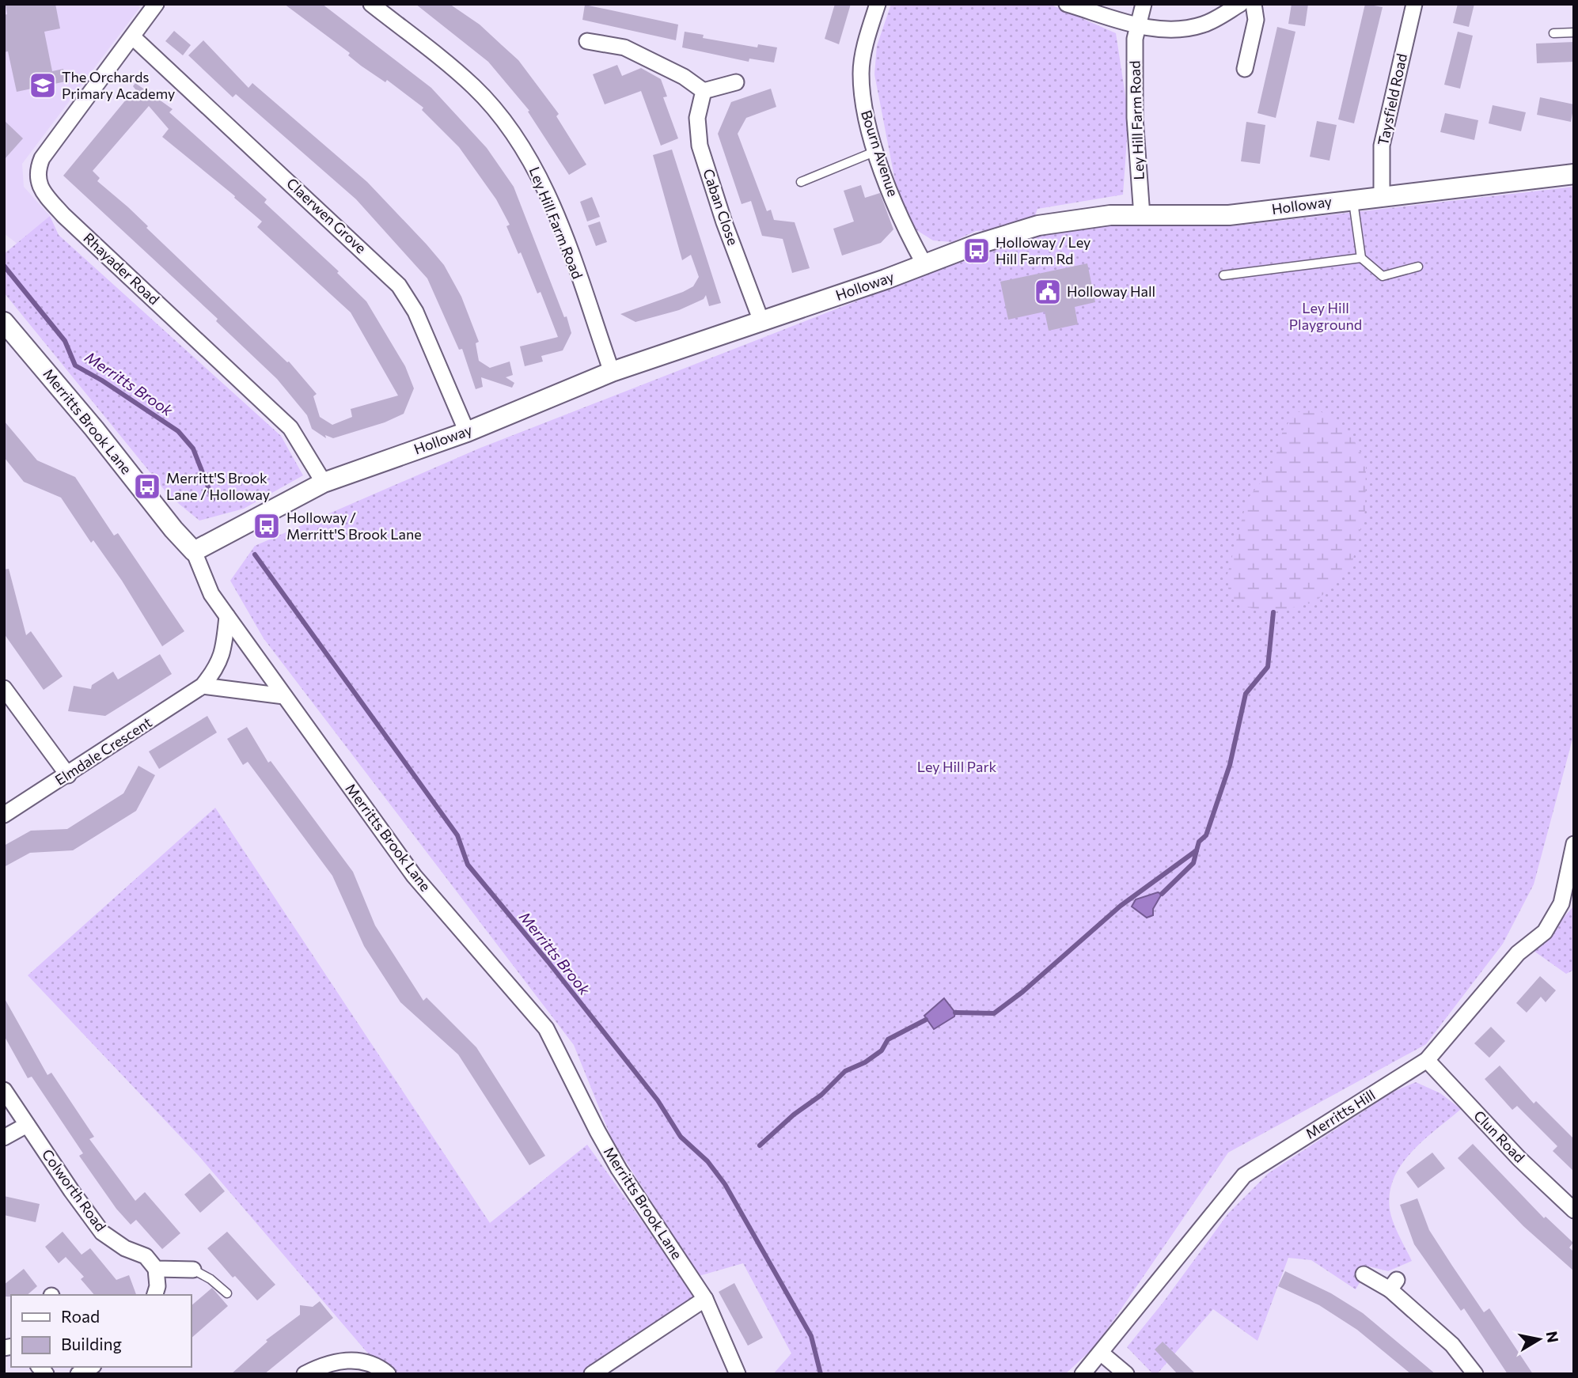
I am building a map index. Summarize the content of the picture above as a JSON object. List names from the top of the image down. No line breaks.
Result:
{"streets":{"street":["Taysfield Road","Ley Hill Farm Road","Bourn Avenue","Holloway","Caban Close","Claerwen Grove","Rhayader Road","Merritts Brook Lane","Elmdale Crescent","Merritts Hill","Clun Road","Colworth Road"]},"crossings":[["Taysfield Road","Holloway"],["Ley Hill Farm Road","Holloway"],["Bourn Avenue","Holloway"],["Holloway","Caban Close"],["Holloway","Claerwen Grove"],["Holloway","Rhayader Road"],["Holloway","Merritts Brook Lane"],["Claerwen Grove","Rhayader Road"],["Merritts Brook Lane","Elmdale Crescent"],["Merritts Hill","Clun Road"]],"water":["Merritts Brook"],"parks":["Ley Hill Playground","Ley Hill Park"],"places":{"school or university":["The Orchards Primary Academy"],"bus stop":["Holloway / Ley Hill Farm Rd","Merritt'S Brook Lane / Holloway","Holloway / Merritt'S Brook Lane"],"public building":["Holloway Hall"]},"legend":["Road","Building"],"north":"right"}
